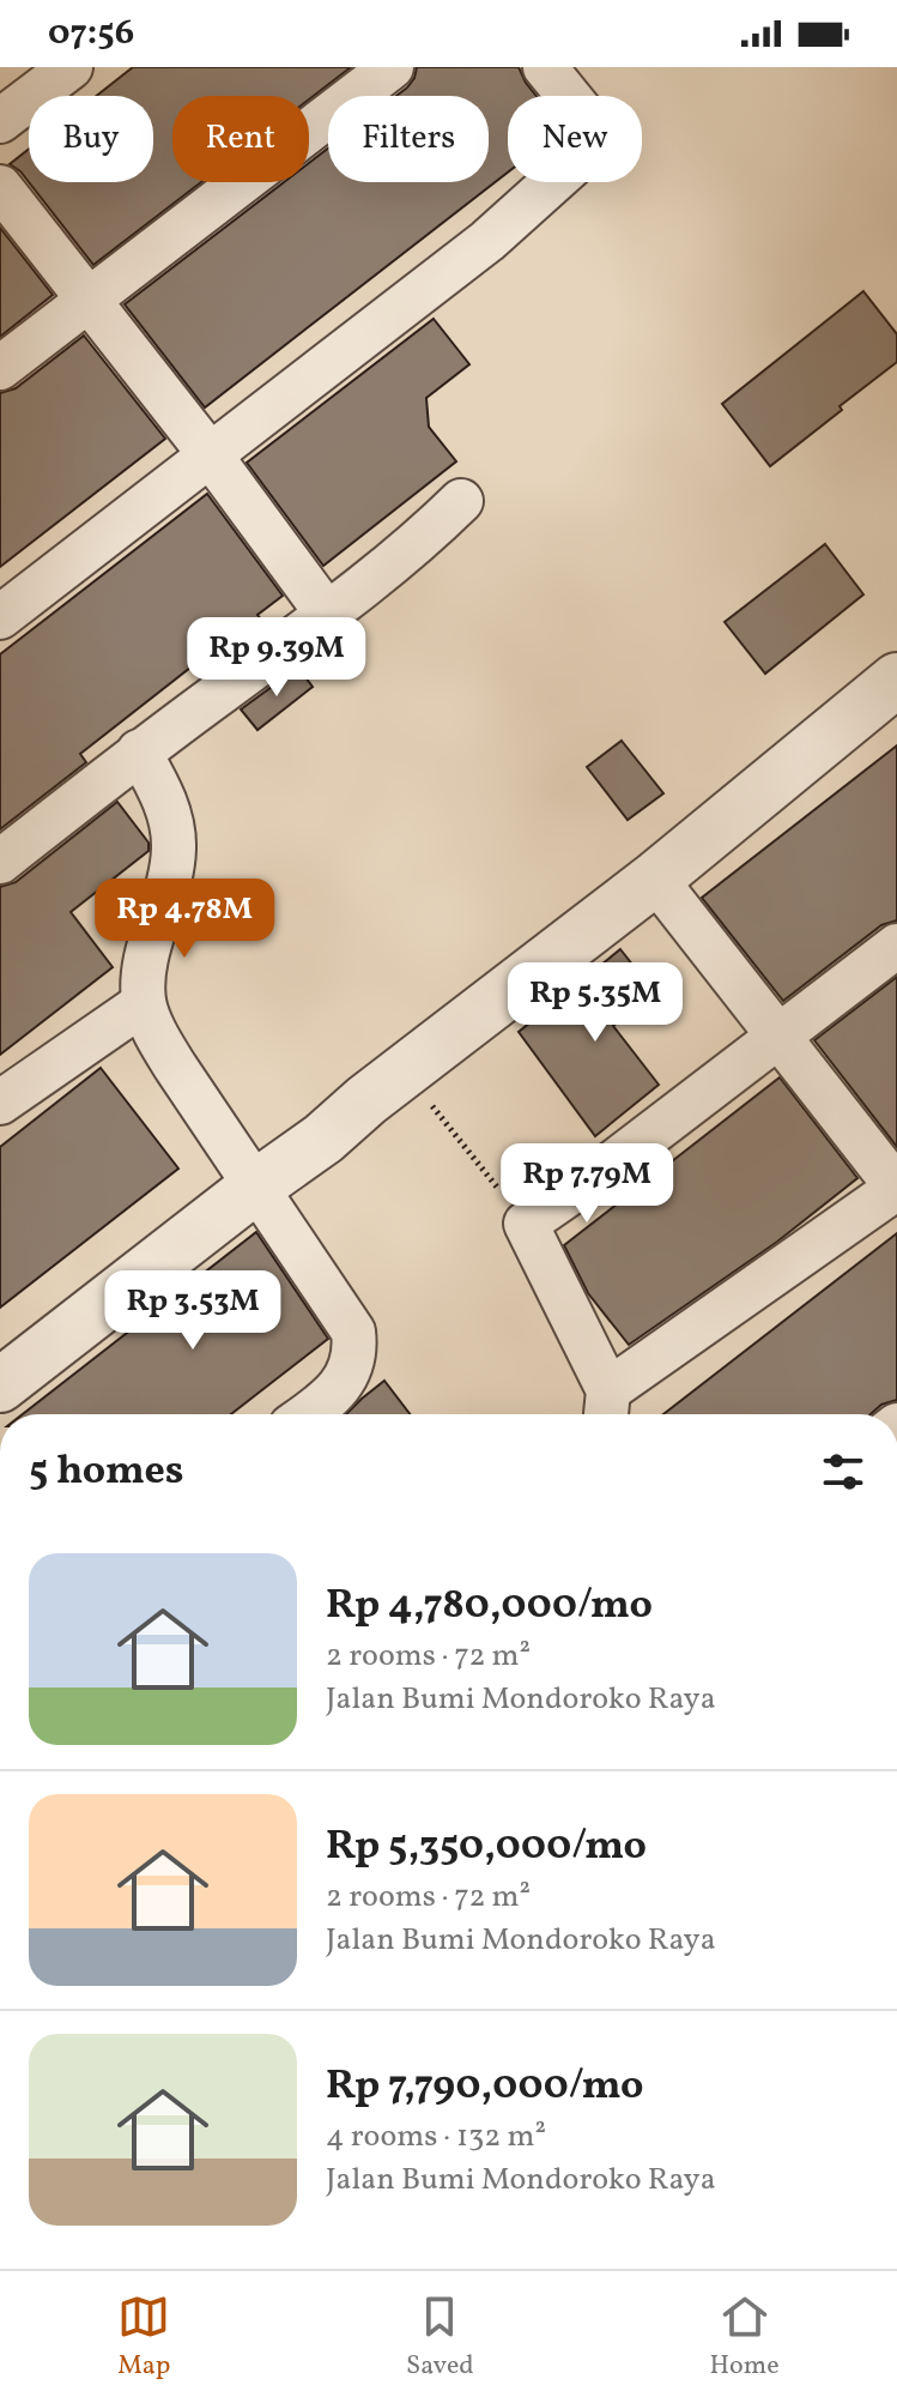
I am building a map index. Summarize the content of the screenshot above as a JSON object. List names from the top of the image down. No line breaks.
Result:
{"page":{"status":"07:56","chip":["Buy","Rent","Filters","New"],"price":["Rp 9.39M","Rp 4.78M","Rp 5.35M","Rp 7.79M","Rp 3.53M"],"heading":"5 homes","list":[{"name":"Rp 4,780,000/mo","note":"2 rooms · 72 m² · Jalan Bumi Mondoroko Raya"},{"name":"Rp 5,350,000/mo","note":"2 rooms · 72 m² · Jalan Bumi Mondoroko Raya"},{"name":"Rp 7,790,000/mo","note":"4 rooms · 132 m² · Jalan Bumi Mondoroko Raya"}],"tabs":["Map","Saved","Home"]}}
